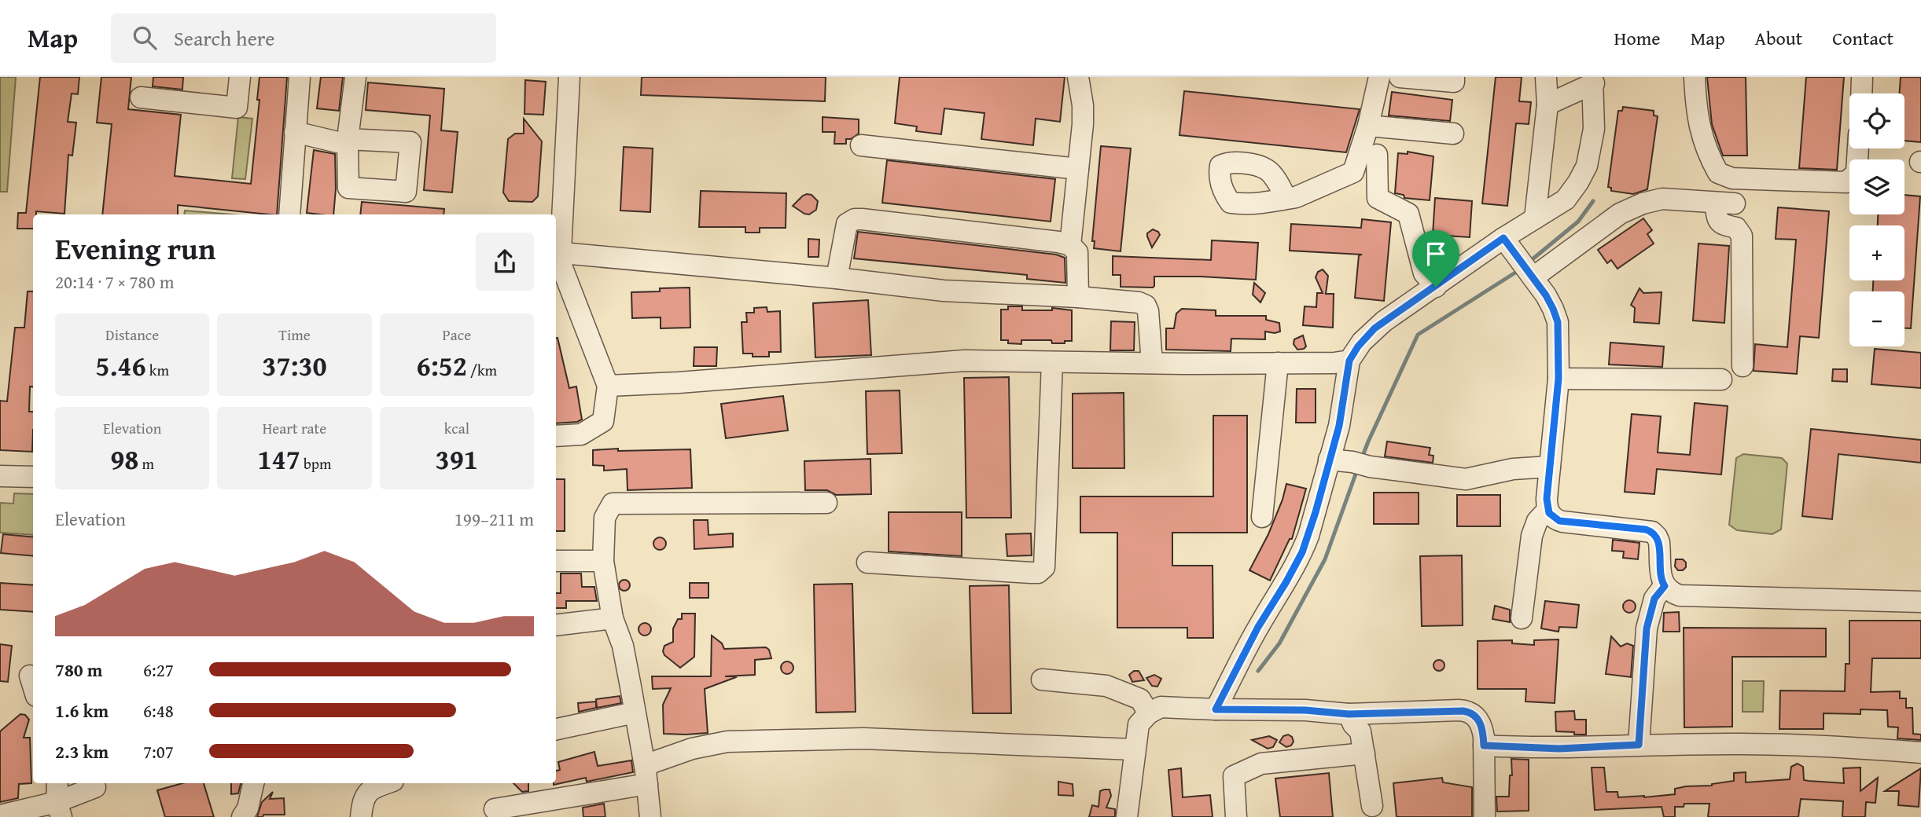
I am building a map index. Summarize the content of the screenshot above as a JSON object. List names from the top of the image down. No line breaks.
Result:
{"page":{"header":"Map","search":"Search here","nav":["Home","Map","About","Contact"],"map_buttons":["+","−"],"heading":["Evening run","20:14 · 7 × 780 m"],"stats":[["Distance","5.46 km"],["Time","37:30"],["Pace","6:52 /km"],["Elevation","98 m"],["Heart rate","147 bpm"],["kcal","391"]],"chart":["Elevation","199–211 m"],"list":[{"name":"780 m","note":"6:27"},{"name":"1.6 km","note":"6:48"},{"name":"2.3 km","note":"7:07"}]}}
